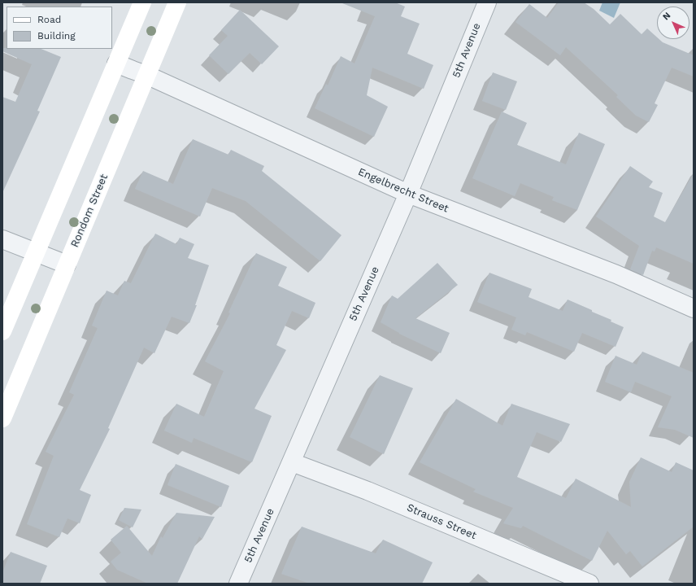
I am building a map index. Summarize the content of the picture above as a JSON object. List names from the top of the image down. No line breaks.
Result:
{"streets":{"street":["5th Avenue","Engelbrecht Street","Rondom Street","Strauss Street"]},"crossings":[["5th Avenue","Engelbrecht Street"],["5th Avenue","Strauss Street"],["Engelbrecht Street","Rondom Street"]],"legend":["Road","Building"],"north":"top left"}
